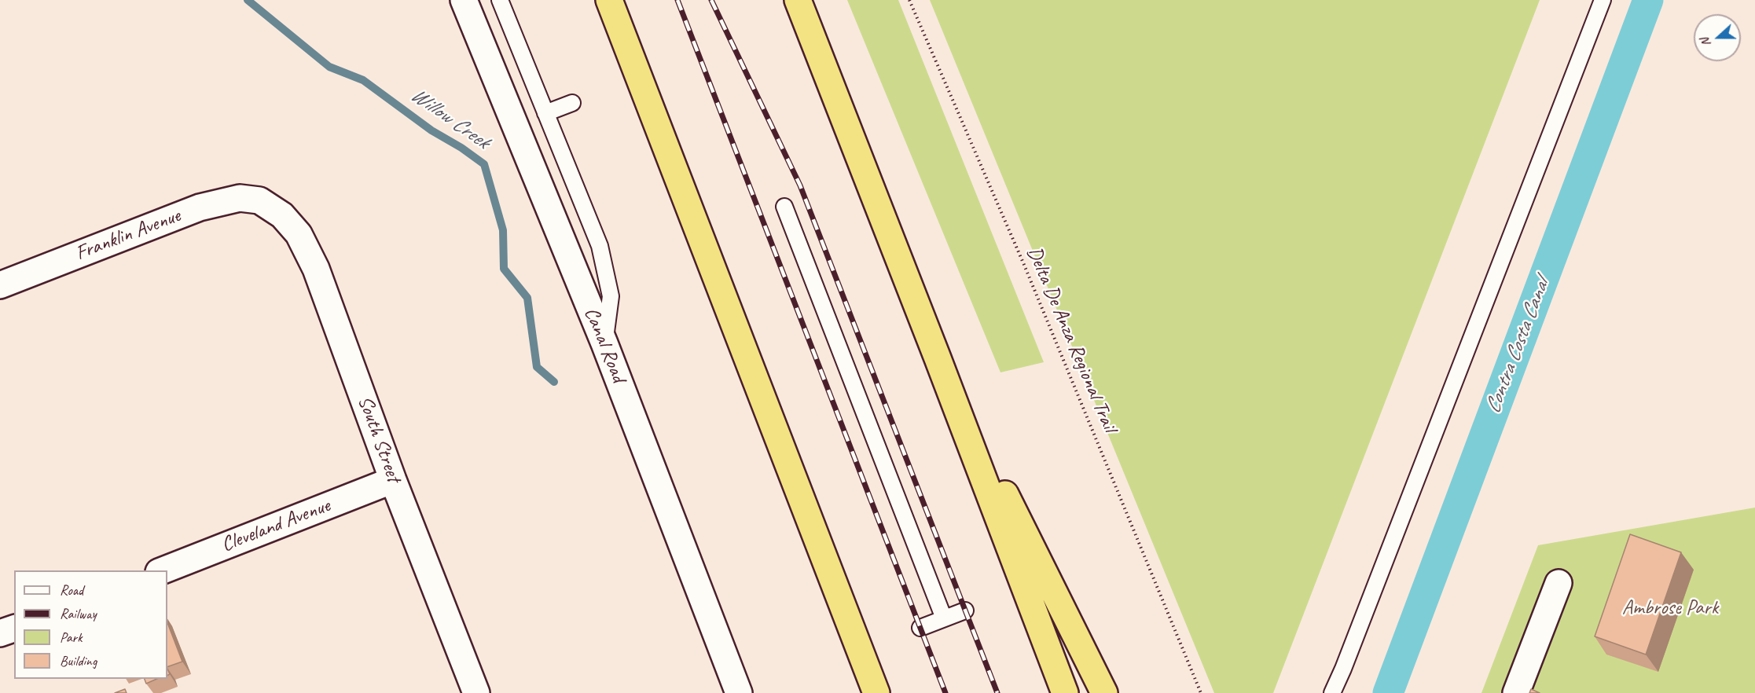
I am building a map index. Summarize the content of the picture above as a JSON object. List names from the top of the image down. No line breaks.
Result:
{"streets":{"street":["Franklin Avenue","Canal Road","South Street","Cleveland Avenue"],"path":["Delta De Anza Regional Trail"]},"crossings":[["Franklin Avenue","South Street"],["South Street","Cleveland Avenue"]],"water":["Willow Creek","Contra Costa Canal"],"parks":["Ambrose Park"],"legend":["Road","Railway","Park","Building"],"north":"left"}
